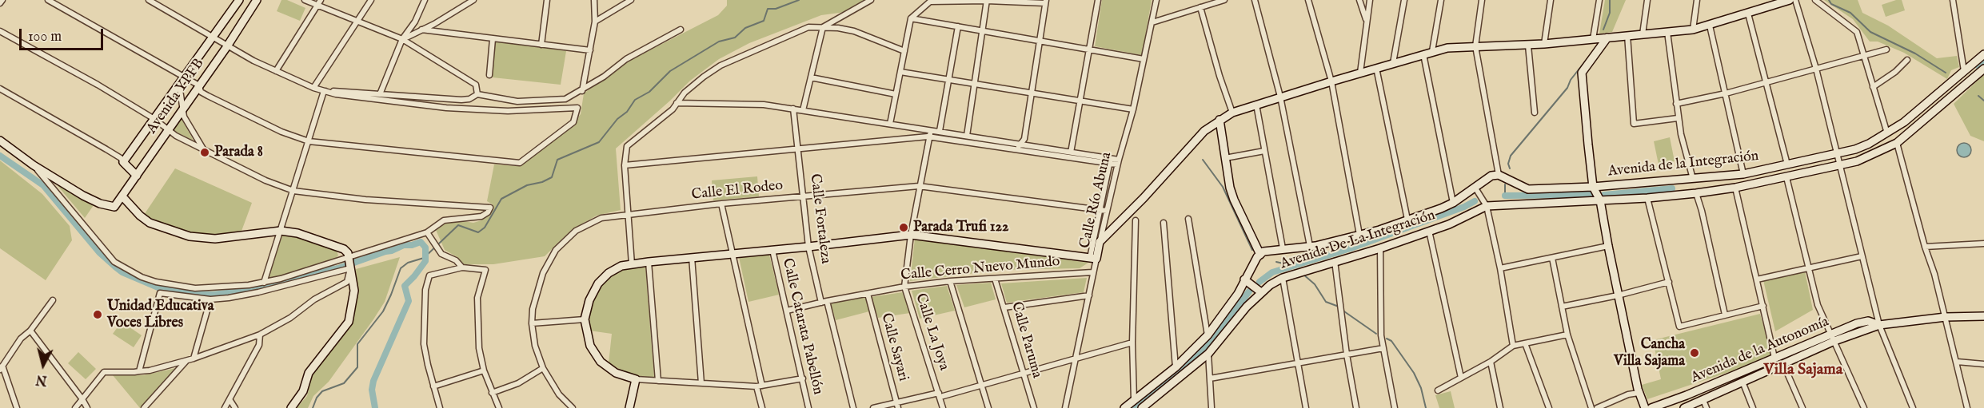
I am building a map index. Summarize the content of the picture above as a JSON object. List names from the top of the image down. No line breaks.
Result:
{"streets":{"street":["Avenida YPFB","Avenida de la Integración","Calle El Rodeo","Calle Río Abuna","Calle Fortaleza","Avenida De La Integración","Calle Cerro Nuevo Mundo","Calle Catarata Pabellón","Calle La Joya","Calle Paruma","Calle Sayari","Avenida de la Autonomía"]},"crossings":[["Avenida de la Integración","Avenida De La Integración"],["Calle El Rodeo","Calle Río Abuna"],["Calle El Rodeo","Calle Fortaleza"],["Calle El Rodeo","Calle La Joya"],["Calle Río Abuna","Calle Cerro Nuevo Mundo"],["Calle Fortaleza","Calle Cerro Nuevo Mundo"],["Calle Cerro Nuevo Mundo","Calle Catarata Pabellón"],["Calle Cerro Nuevo Mundo","Calle La Joya"],["Calle Cerro Nuevo Mundo","Calle Paruma"],["Calle Cerro Nuevo Mundo","Calle Sayari"]],"districts":["Villa Sajama"],"places":["Parada 8","Parada Trufi 122","Unidad Educativa Voces Libres","Cancha Villa Sajama"],"scale_bar":"100 m","north":"bottom"}
